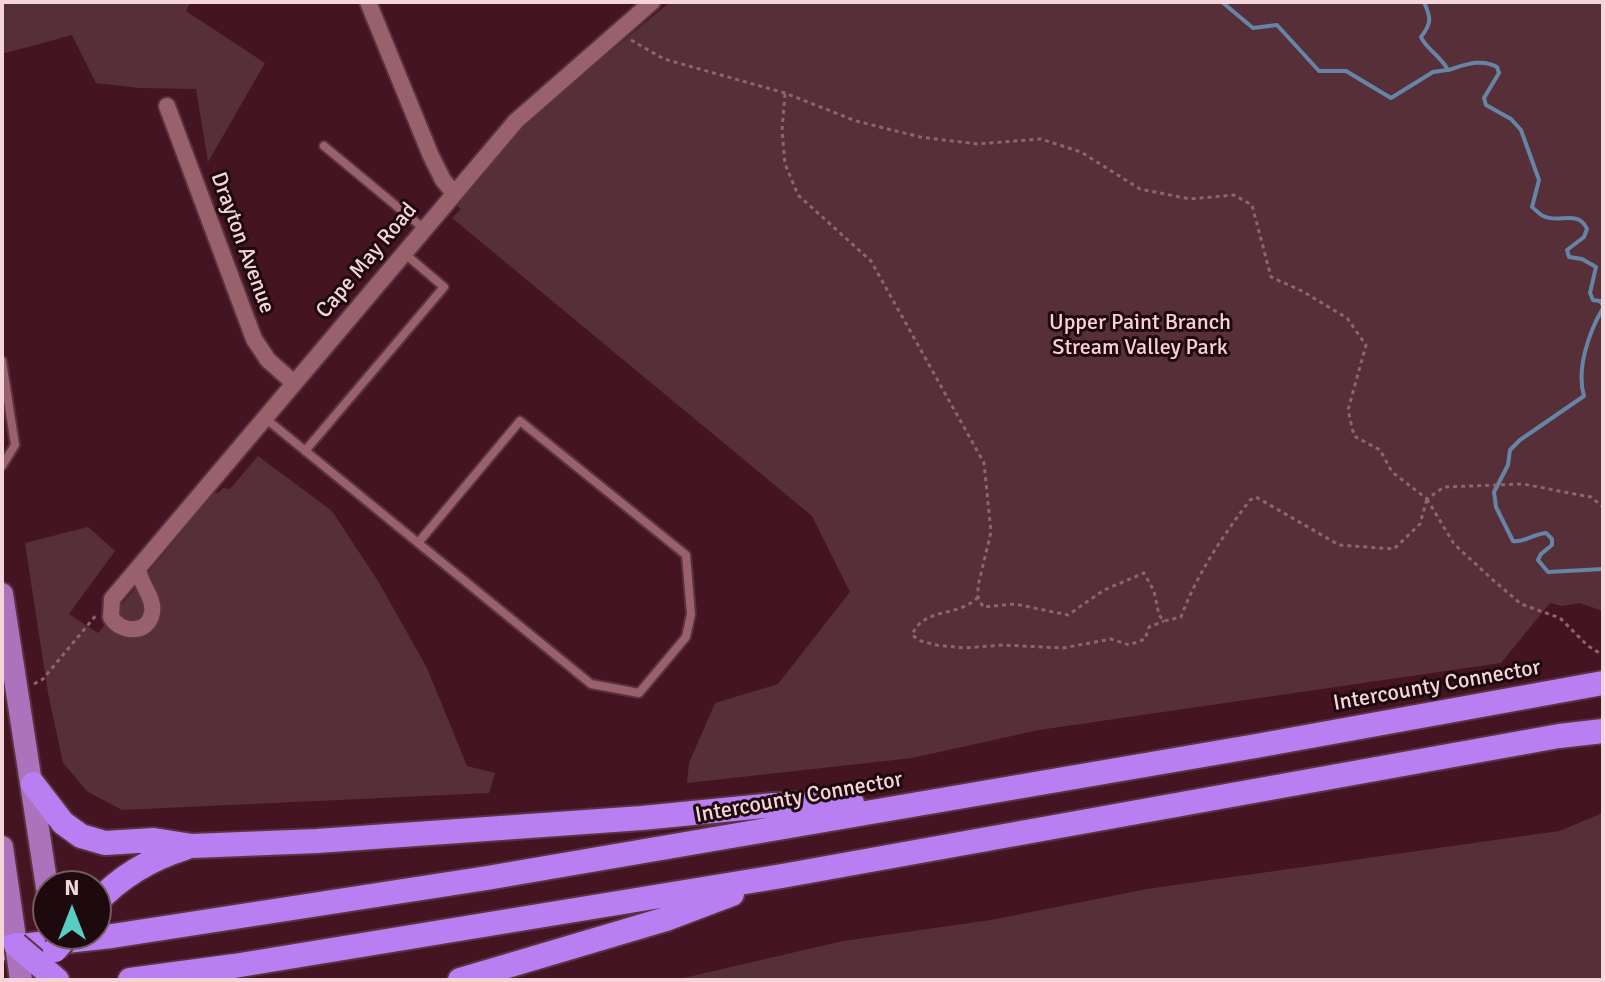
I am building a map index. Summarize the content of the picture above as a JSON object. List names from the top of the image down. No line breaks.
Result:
{"streets":{"highway":["Intercounty Connector"],"street":["Drayton Avenue","Cape May Road"]},"crossings":[["Drayton Avenue","Cape May Road"]],"parks":["Upper Paint Branch Stream Valley Park"],"north":"top"}
